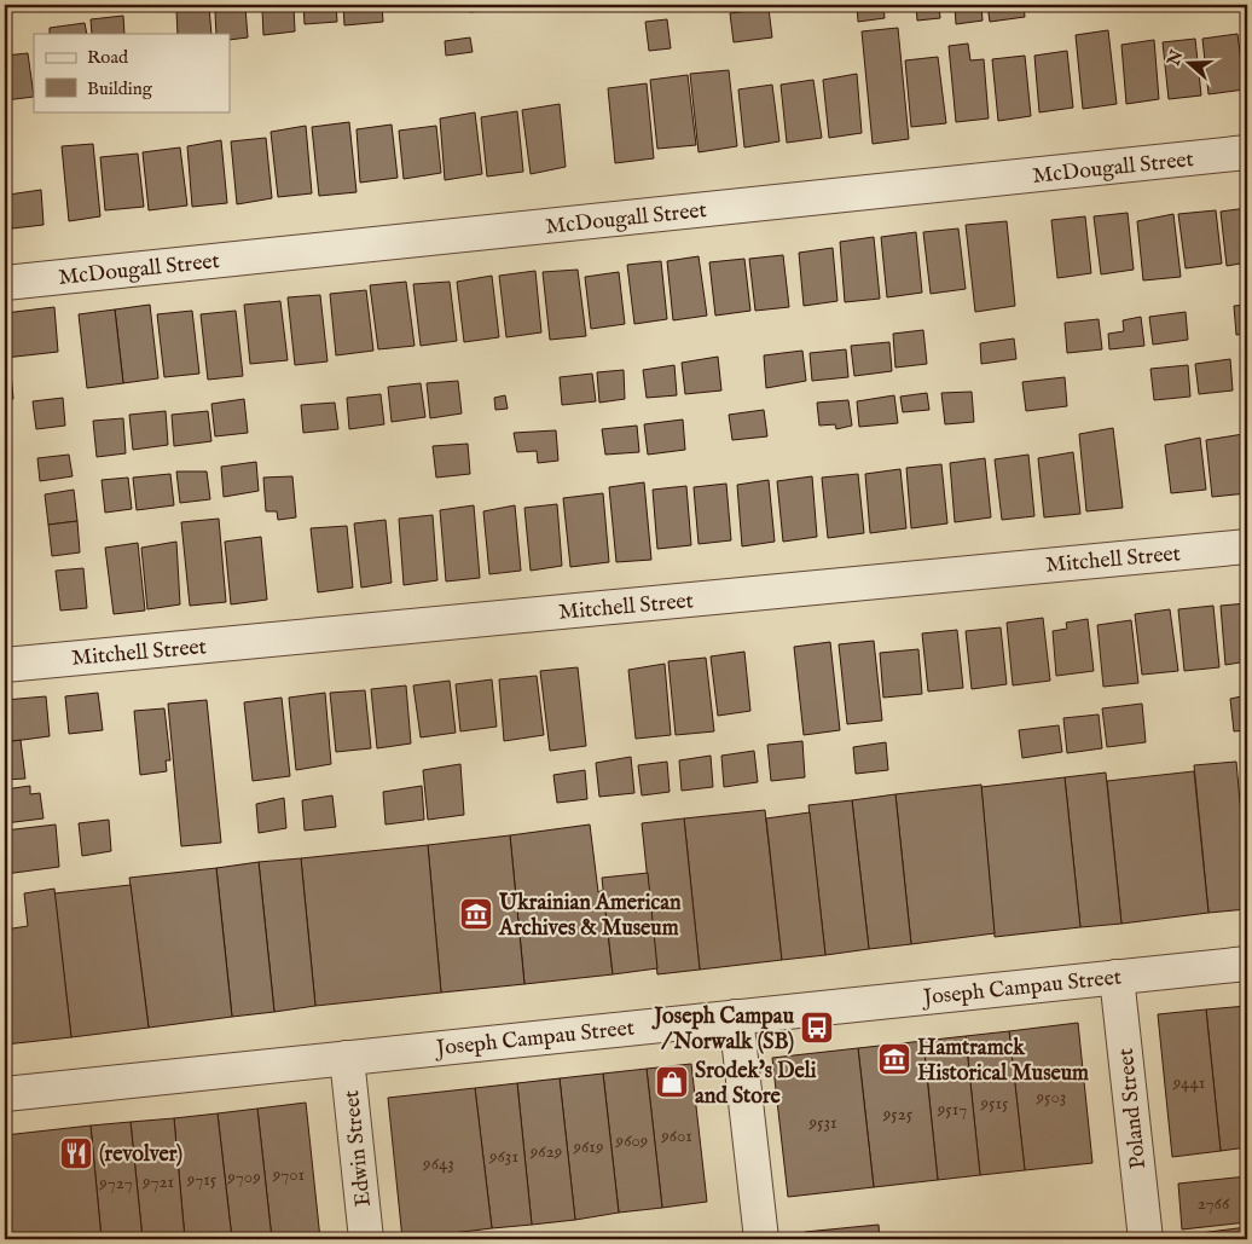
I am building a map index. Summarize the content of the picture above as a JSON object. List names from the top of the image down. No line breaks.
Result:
{"streets":{"street":["McDougall Street","Mitchell Street","Joseph Campau Street","Poland Street","Edwin Street"]},"crossings":[["Joseph Campau Street","Poland Street"],["Joseph Campau Street","Edwin Street"]],"places":{"museum":["Ukrainian American Archives & Museum","Hamtramck Historical Museum"],"bus stop":["Joseph Campau / Norwalk (SB)"],"shop":["Srodek's Deli and Store"],"restaurant":["(revolver)"]},"house_numbers":["9441","9503","9515","9517","9525","9531","9601","9609","9619","9629","9631","9643","9701","9709","9715","9721","9727","2766"],"legend":["Road","Building"],"north":"left"}
